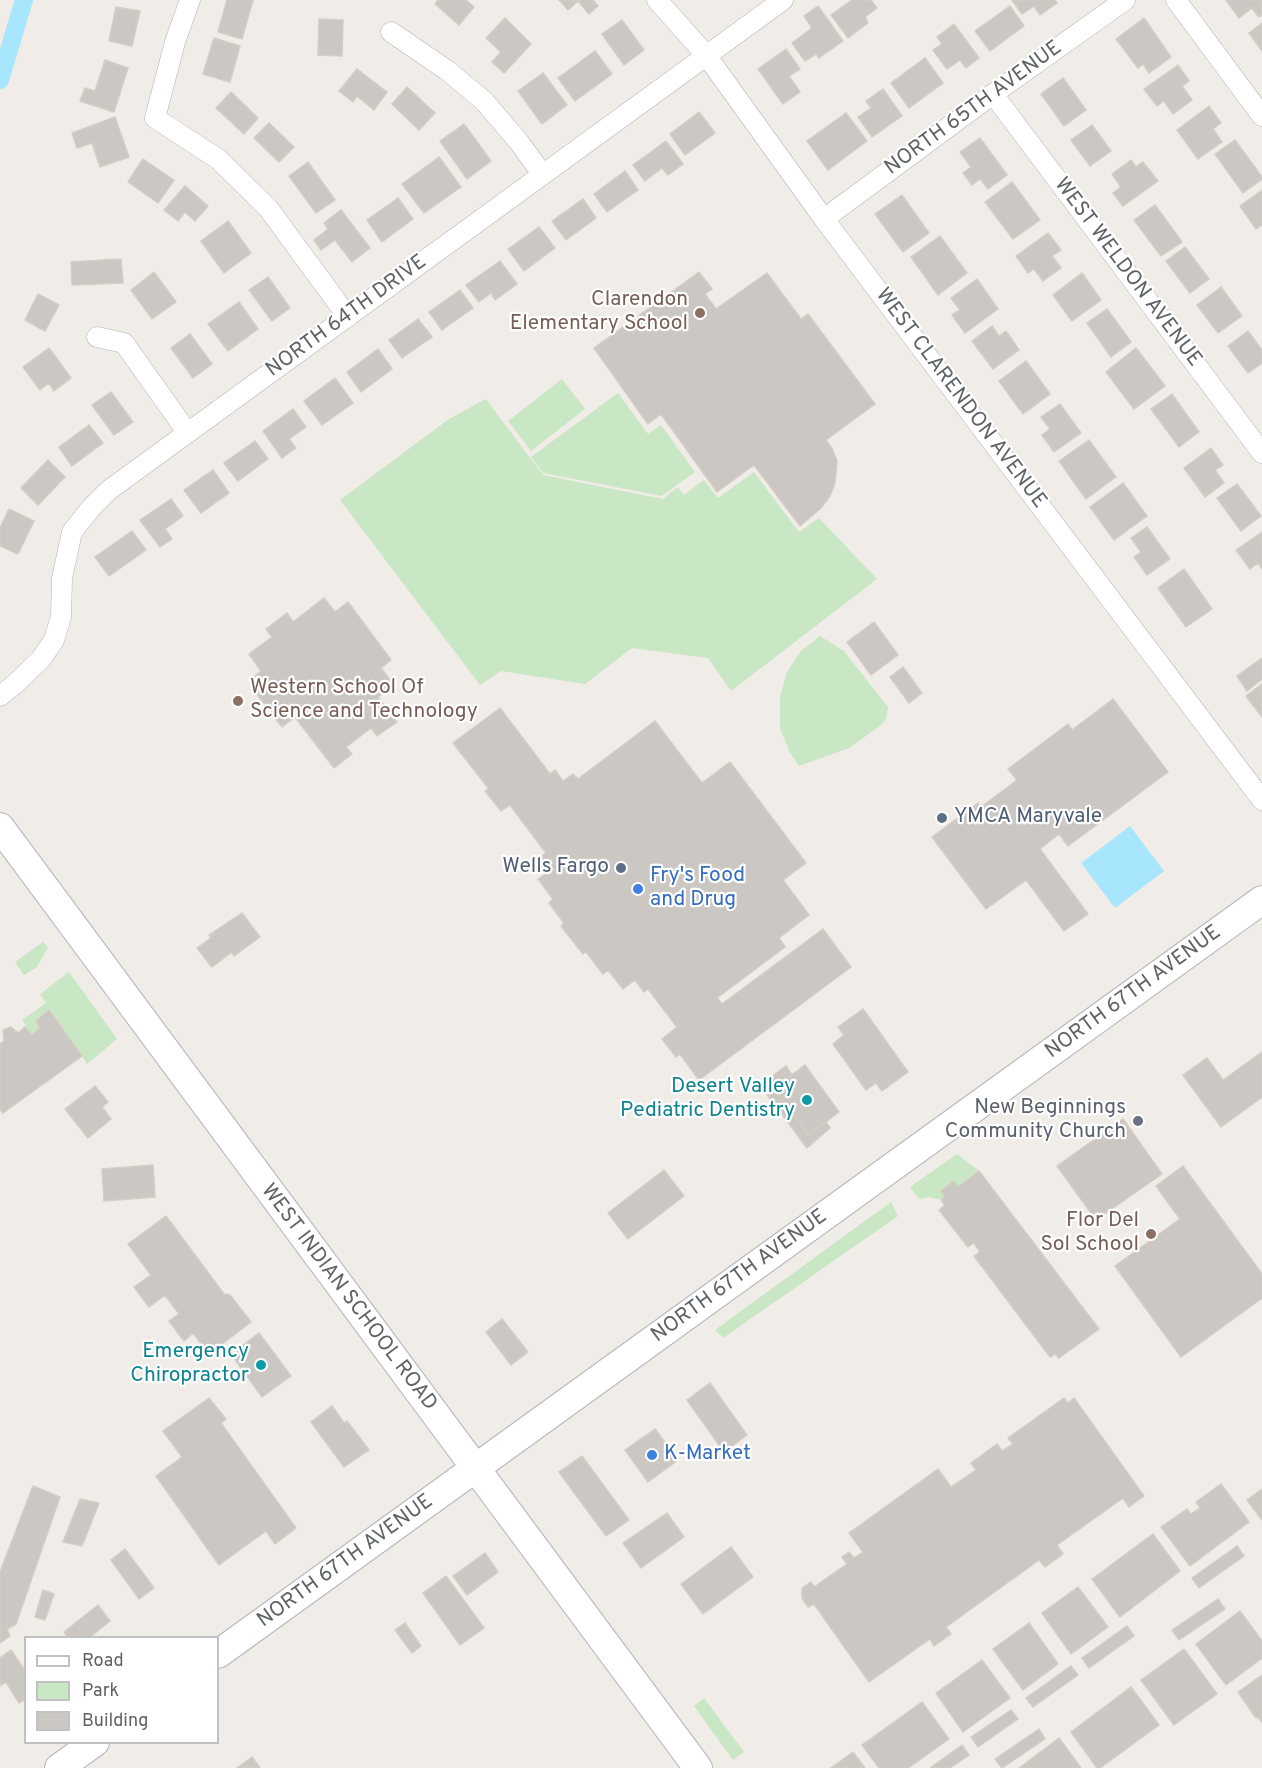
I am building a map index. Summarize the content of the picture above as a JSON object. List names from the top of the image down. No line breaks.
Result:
{"streets":{"main road":["NORTH 67TH AVENUE","WEST INDIAN SCHOOL ROAD"],"street":["NORTH 65TH AVENUE","WEST WELDON AVENUE","NORTH 64TH DRIVE","WEST CLARENDON AVENUE"]},"crossings":[["NORTH 65TH AVENUE","WEST WELDON AVENUE"],["NORTH 65TH AVENUE","WEST CLARENDON AVENUE"],["NORTH 64TH DRIVE","WEST CLARENDON AVENUE"],["NORTH 67TH AVENUE","WEST INDIAN SCHOOL ROAD"]],"places":["Clarendon Elementary School","Western School Of Science and Technology","YMCA Maryvale","Wells Fargo","Fry's Food and Drug","Desert Valley Pediatric Dentistry","New Beginnings Community Church","Flor Del Sol School","Emergency Chiropractor","K-Market"],"legend":["Road","Park","Building"]}
